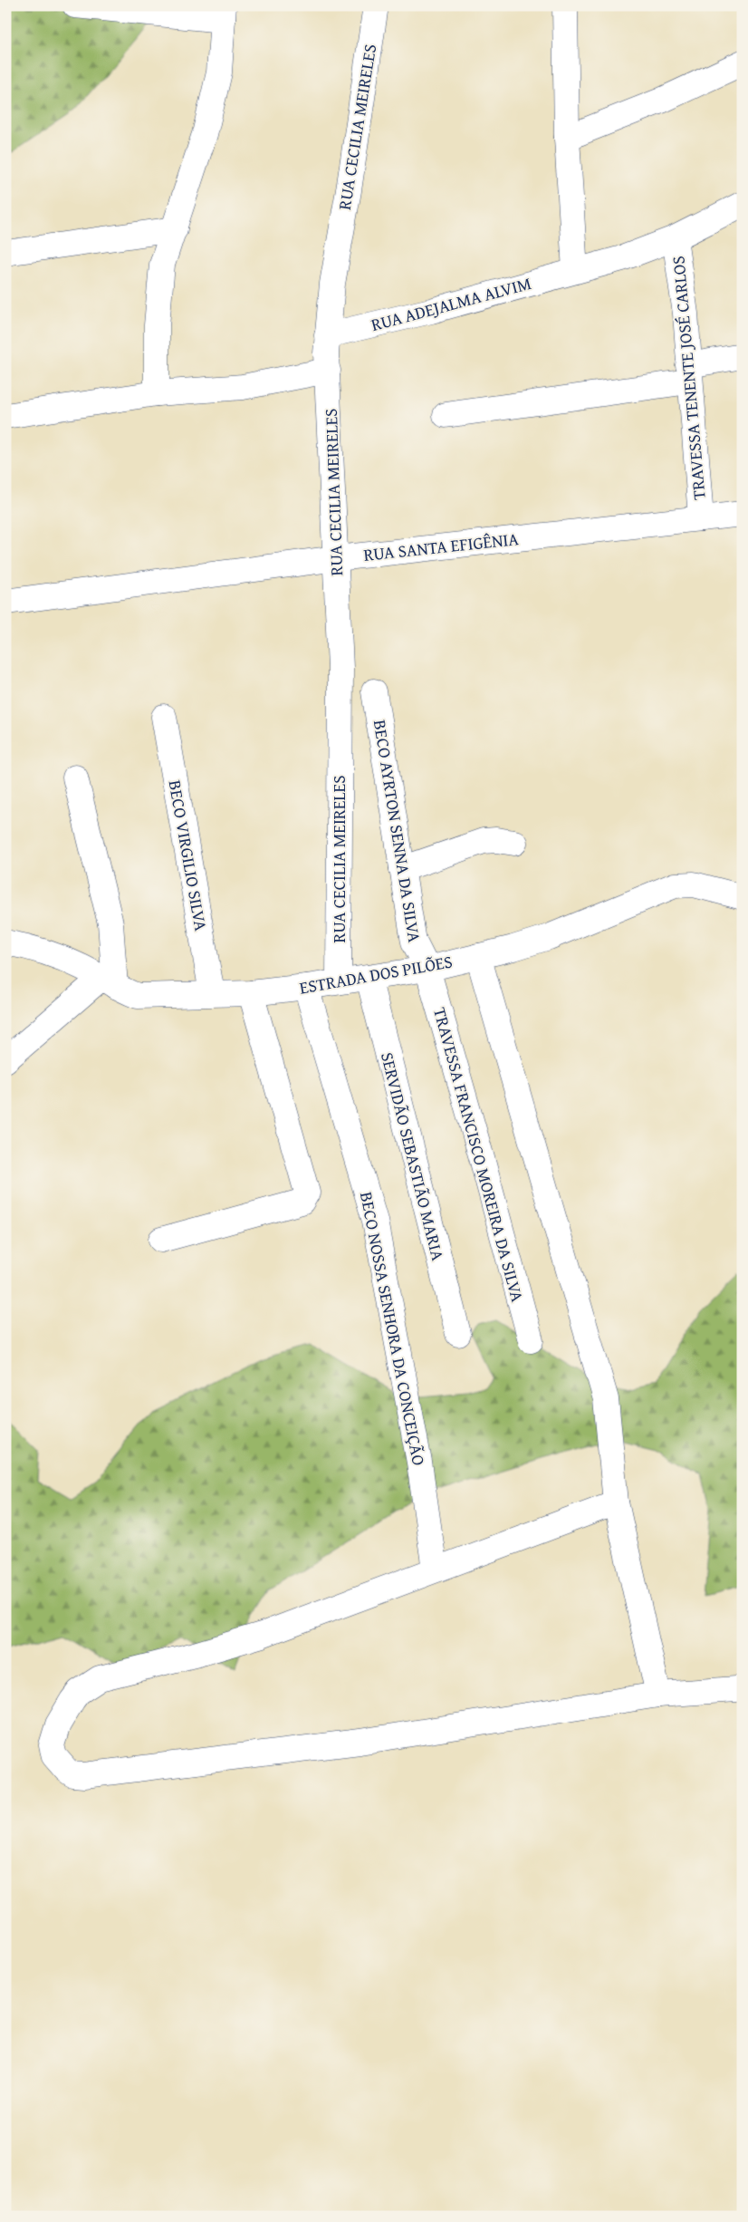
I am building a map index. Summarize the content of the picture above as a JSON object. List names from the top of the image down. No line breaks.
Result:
{"streets":{"street":["RUA CECILIA MEIRELES","RUA ADEJALMA ALVIM","TRAVESSA TENENTE JOSÉ CARLOS","RUA SANTA EFIGÊNIA","BECO AYRTON SENNA DA SILVA","BECO VIRGILIO SILVA","ESTRADA DOS PILÕES","TRAVESSA FRANCISCO MOREIRA DA SILVA","SERVIDÃO SEBASTIÃO MARIA","BECO NOSSA SENHORA DA CONCEIÇÃO"]},"crossings":[["RUA CECILIA MEIRELES","RUA ADEJALMA ALVIM"],["RUA CECILIA MEIRELES","RUA SANTA EFIGÊNIA"],["RUA CECILIA MEIRELES","ESTRADA DOS PILÕES"],["RUA ADEJALMA ALVIM","TRAVESSA TENENTE JOSÉ CARLOS"],["TRAVESSA TENENTE JOSÉ CARLOS","RUA SANTA EFIGÊNIA"],["BECO AYRTON SENNA DA SILVA","ESTRADA DOS PILÕES"],["BECO AYRTON SENNA DA SILVA","TRAVESSA FRANCISCO MOREIRA DA SILVA"],["BECO VIRGILIO SILVA","ESTRADA DOS PILÕES"],["ESTRADA DOS PILÕES","TRAVESSA FRANCISCO MOREIRA DA SILVA"],["ESTRADA DOS PILÕES","SERVIDÃO SEBASTIÃO MARIA"],["ESTRADA DOS PILÕES","BECO NOSSA SENHORA DA CONCEIÇÃO"]]}
